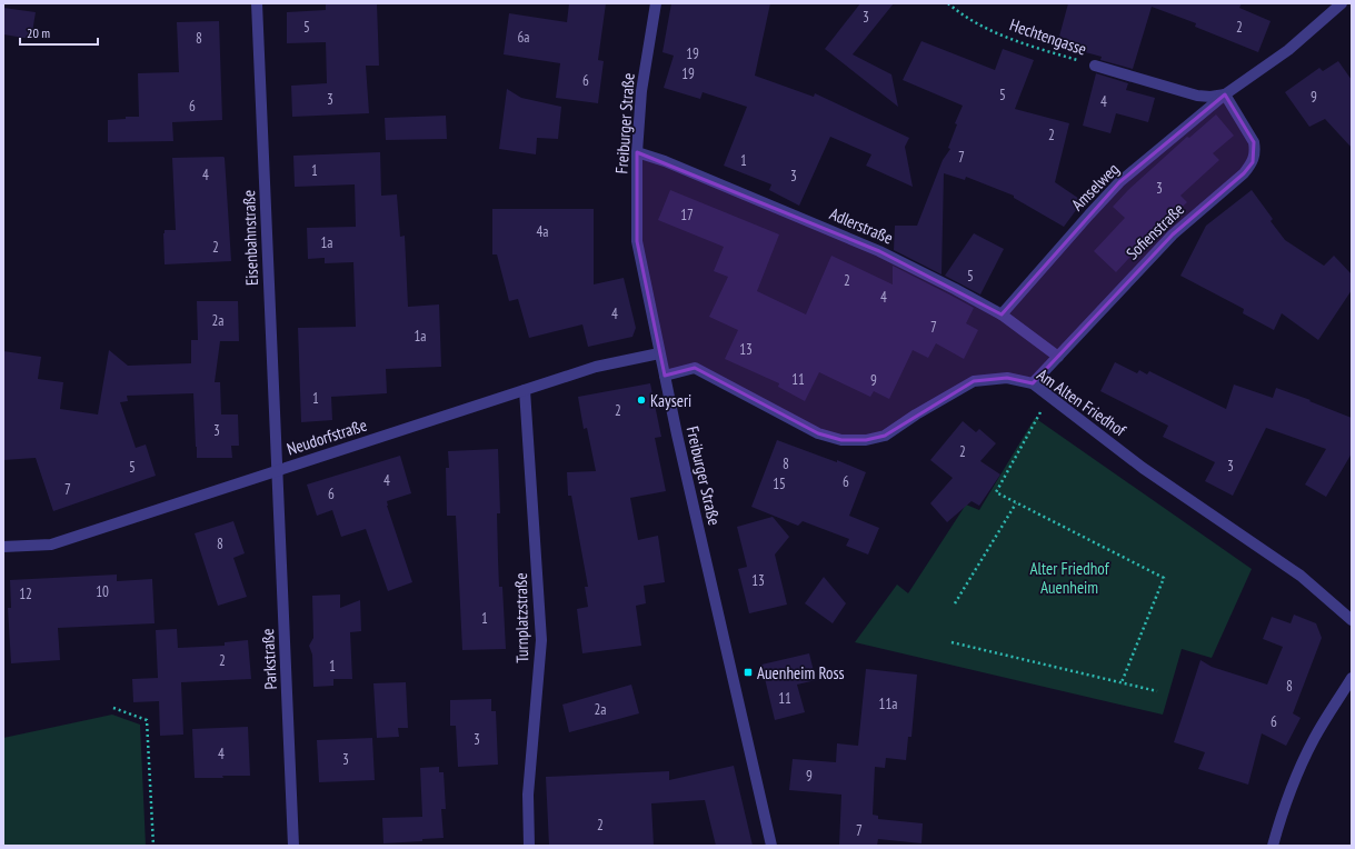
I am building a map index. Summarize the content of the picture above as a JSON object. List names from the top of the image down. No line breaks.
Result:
{"streets":{"street":["Freiburger Straße","Amselweg","Adlerstraße","Sofienstraße","Eisenbahnstraße","Am Alten Friedhof","Neudorfstraße","Turnplatzstraße","Parkstraße"],"path":["Hechtengasse"]},"crossings":[["Freiburger Straße","Adlerstraße"],["Freiburger Straße","Am Alten Friedhof"],["Freiburger Straße","Neudorfstraße"],["Amselweg","Adlerstraße"],["Amselweg","Sofienstraße"],["Adlerstraße","Sofienstraße"],["Sofienstraße","Am Alten Friedhof"],["Eisenbahnstraße","Neudorfstraße"],["Eisenbahnstraße","Parkstraße"],["Neudorfstraße","Turnplatzstraße"],["Neudorfstraße","Parkstraße"]],"parks":["Alter Friedhof Auenheim"],"places":{"other":["Kayseri"],"transit":["Auenheim Ross"]},"house_numbers":["3","5","2","6a","8","19","19","6","5","9","3","4","6","2","7","1","1","4","3","3","17","4a","1a","2","5","2","4","4","2a","7","1a","13","11","9","1","2","3","2","8","3","5","4","6","15","7","6","8","13","10","12","1","2","1","8","11","11a","2a","6","3","4","3","9","2","7"],"scale_bar":"20 m"}
